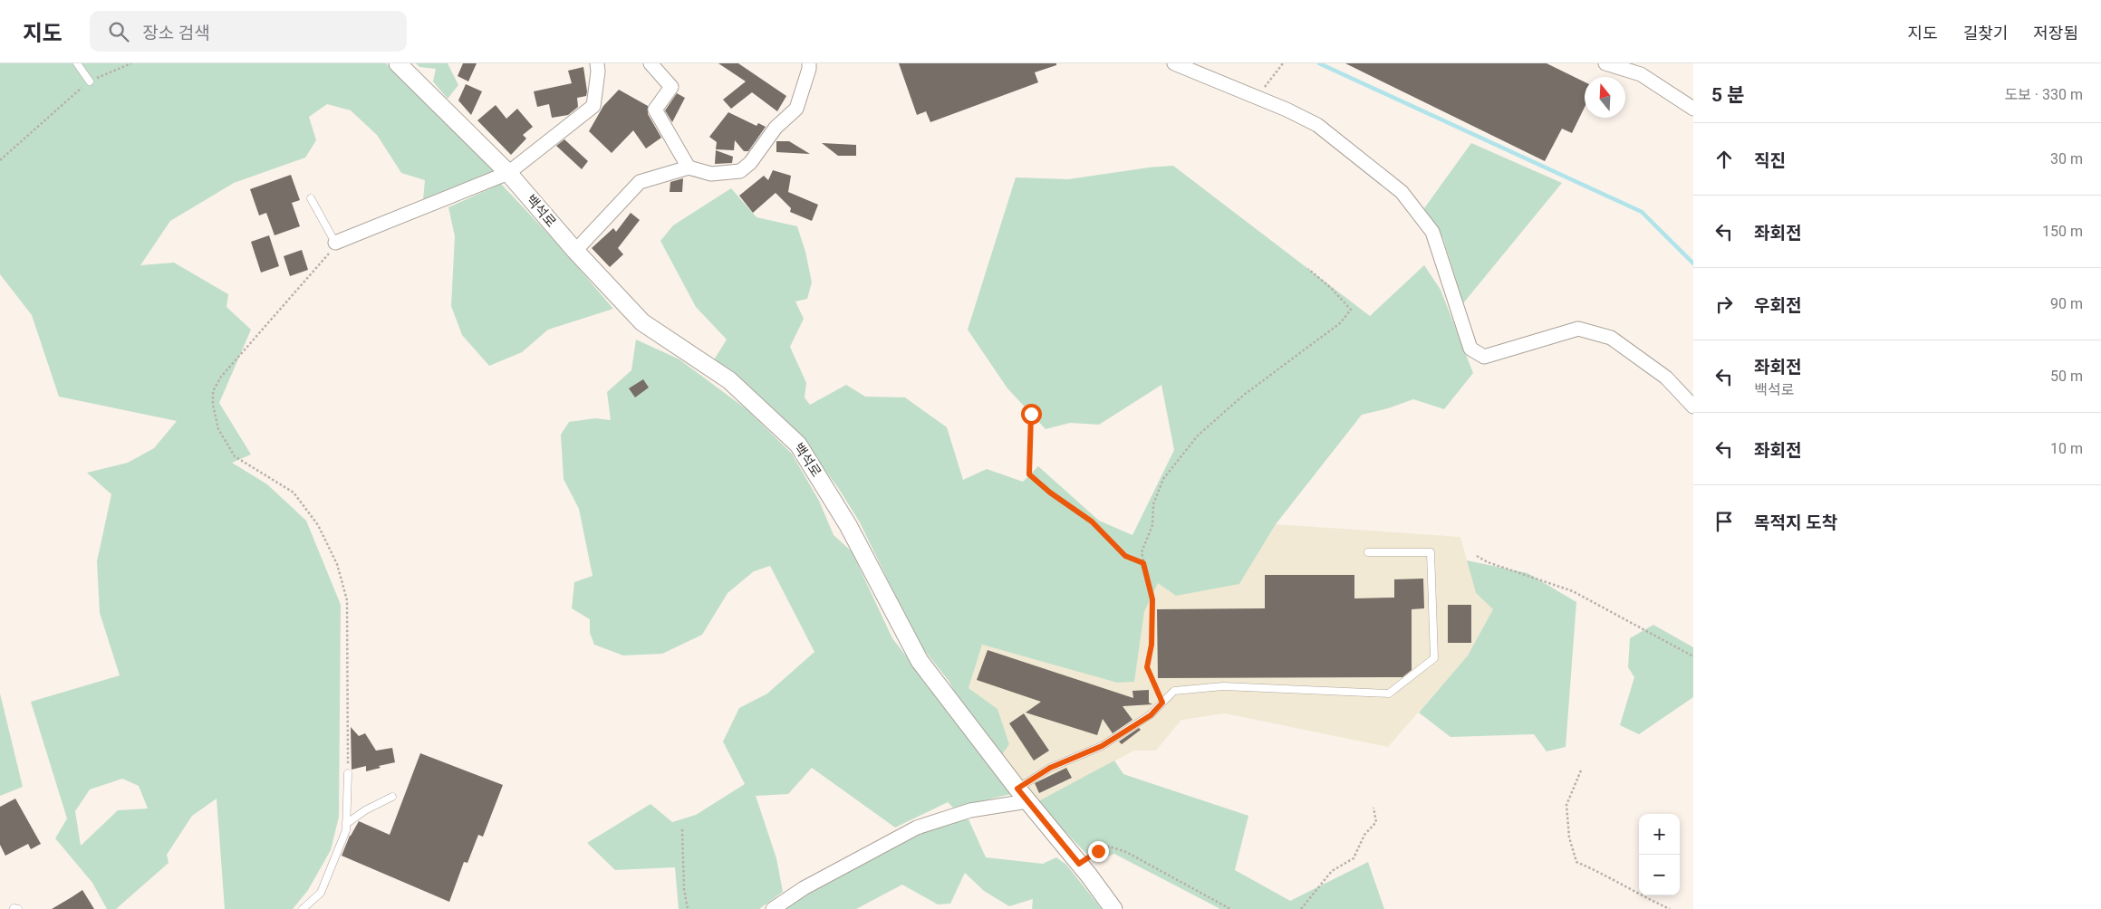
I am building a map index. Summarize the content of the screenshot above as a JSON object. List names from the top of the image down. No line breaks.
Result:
{"streets":{"street":["백석로"]},"north":"top","page":{"header":"지도","search":"장소 검색","nav":["지도","길찾기","저장됨"],"heading":["5 분","도보 · 330 m"],"list":[["직진","30 m"],["좌회전","150 m"],["우회전","90 m"],["좌회전","백석로","50 m"],["좌회전","10 m"],"목적지 도착"],"map_buttons":["+","−"]}}
